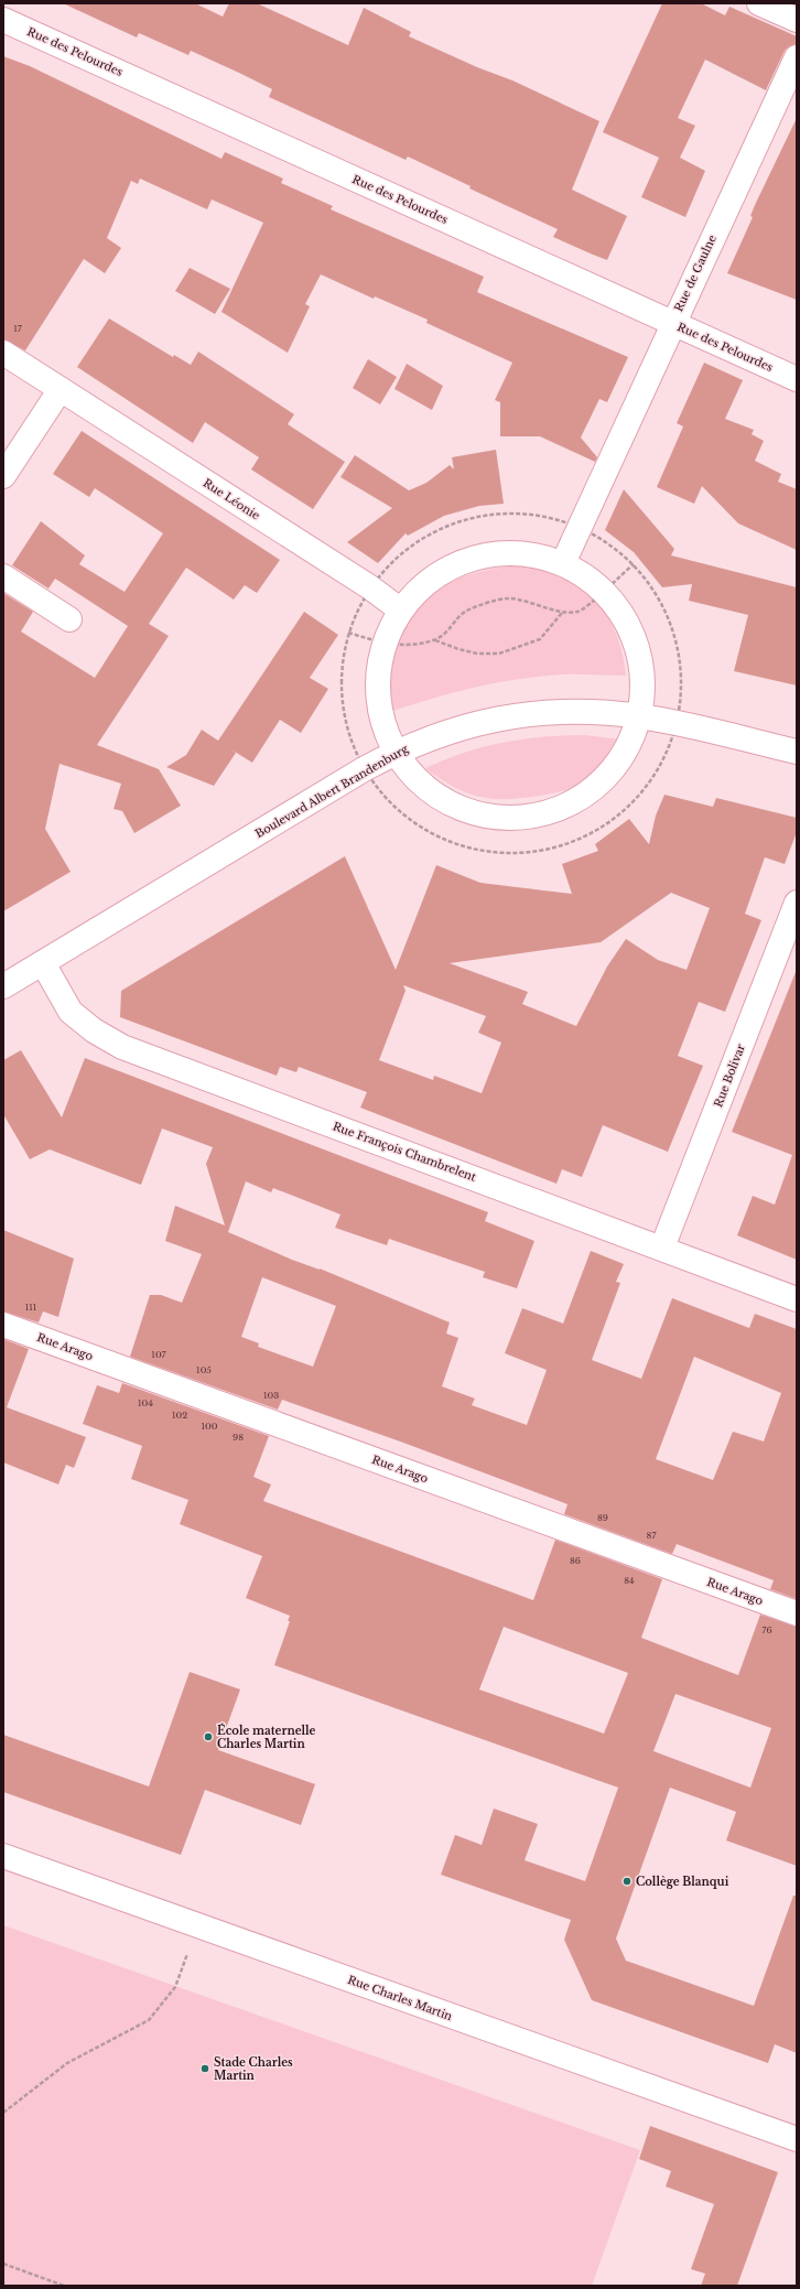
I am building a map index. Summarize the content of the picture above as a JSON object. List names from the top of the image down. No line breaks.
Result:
{"streets":{"street":["Rue des Pelourdes","Rue de Gaulne","Rue Léonie","Boulevard Albert Brandenburg","Rue Bolivar","Rue François Chambrelent","Rue Arago","Rue Charles Martin"]},"crossings":[["Rue des Pelourdes","Rue de Gaulne"],["Boulevard Albert Brandenburg","Rue François Chambrelent"],["Rue Bolivar","Rue François Chambrelent"]],"places":["École maternelle Charles Martin","Collège Blanqui","Stade Charles Martin"],"house_numbers":["17","111","107","105","103","104","102","100","98","89","87","86","84","76"]}
